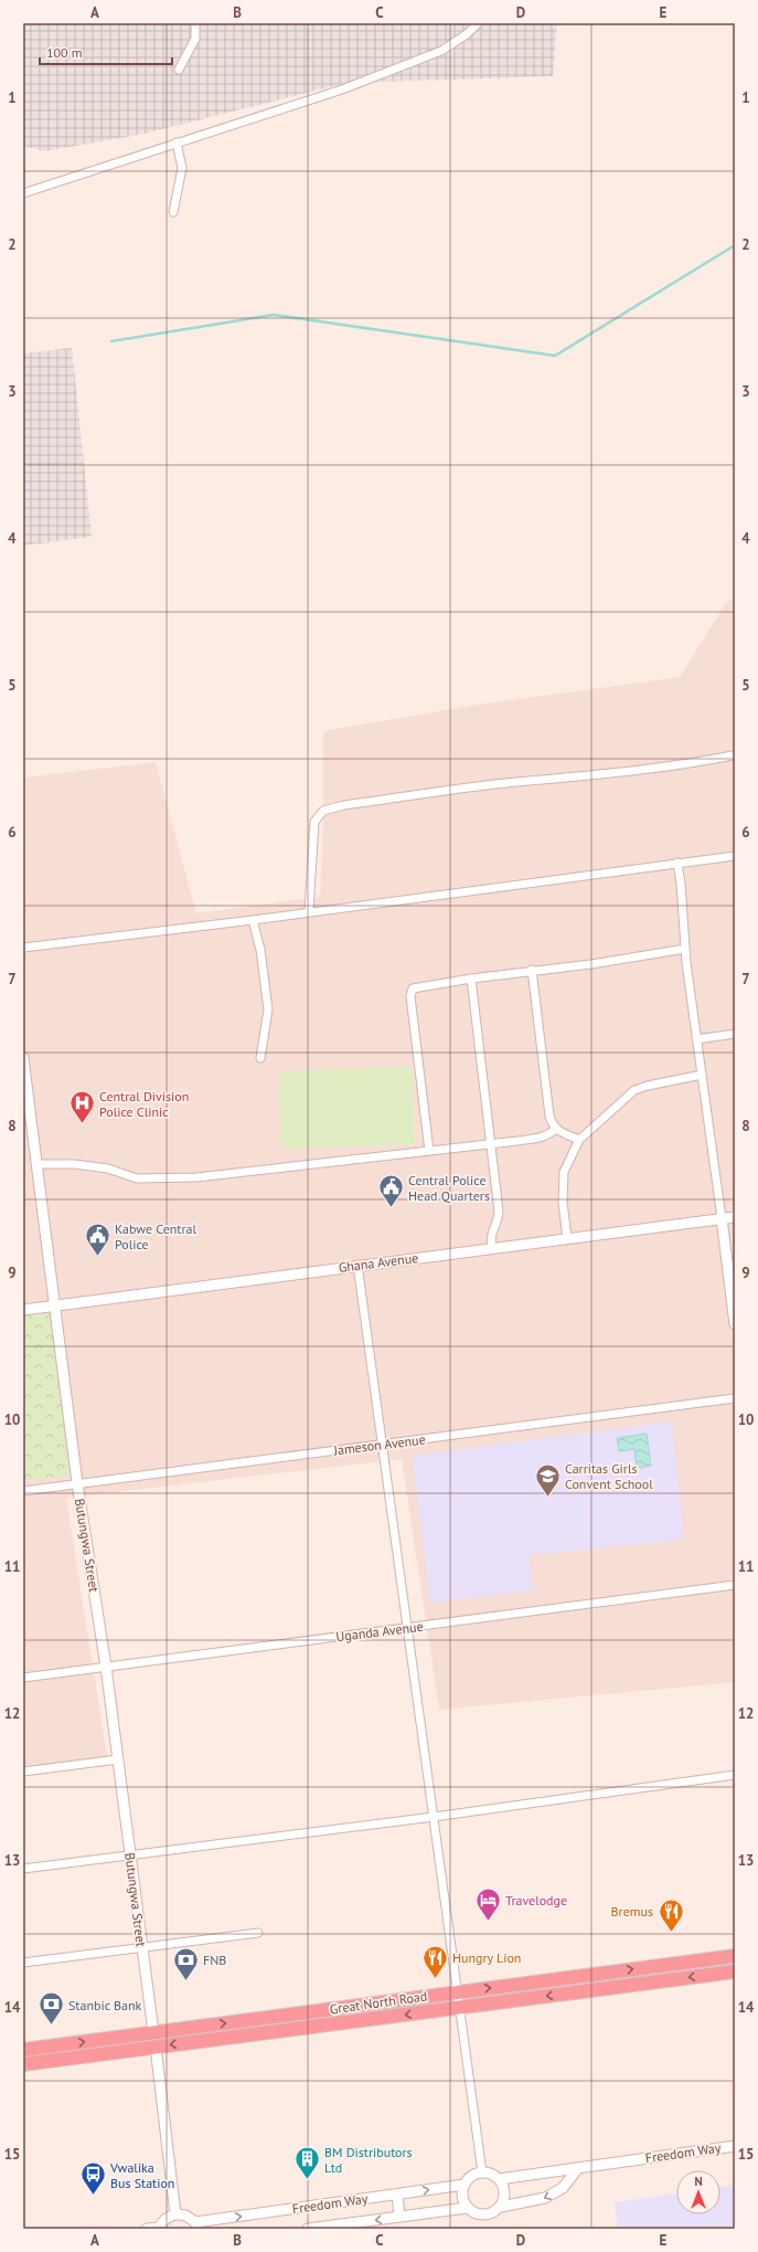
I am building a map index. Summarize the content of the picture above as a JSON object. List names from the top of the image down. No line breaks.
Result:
{"streets":{"highway":["Great North Road"],"main road":["Ghana Avenue","Butungwa Street","Freedom Way"],"street":["Jameson Avenue","Uganda Avenue"]},"crossings":[["Ghana Avenue","Butungwa Street"],["Jameson Avenue","Butungwa Street"],["Butungwa Street","Uganda Avenue"],["Butungwa Street","Great North Road"]],"places":{"hospital":["Central Division Police Clinic"],"public building":["Central Police Head Quarters","Kabwe Central Police"],"school or university":["Carritas Girls Convent School"],"hotel":["Travelodge"],"restaurant":["Bremus","Hungry Lion"],"bank":["FNB","Stanbic Bank"],"building":["BM Distributors Ltd"],"bus stop":["Vwalika Bus Station"]},"scale_bar":"100 m","north":"top","grid":{"columns":["A","B","C","D","E"],"rows":["1","2","3","4","5","6","7","8","9","10","11","12","13","14","15"]}}
